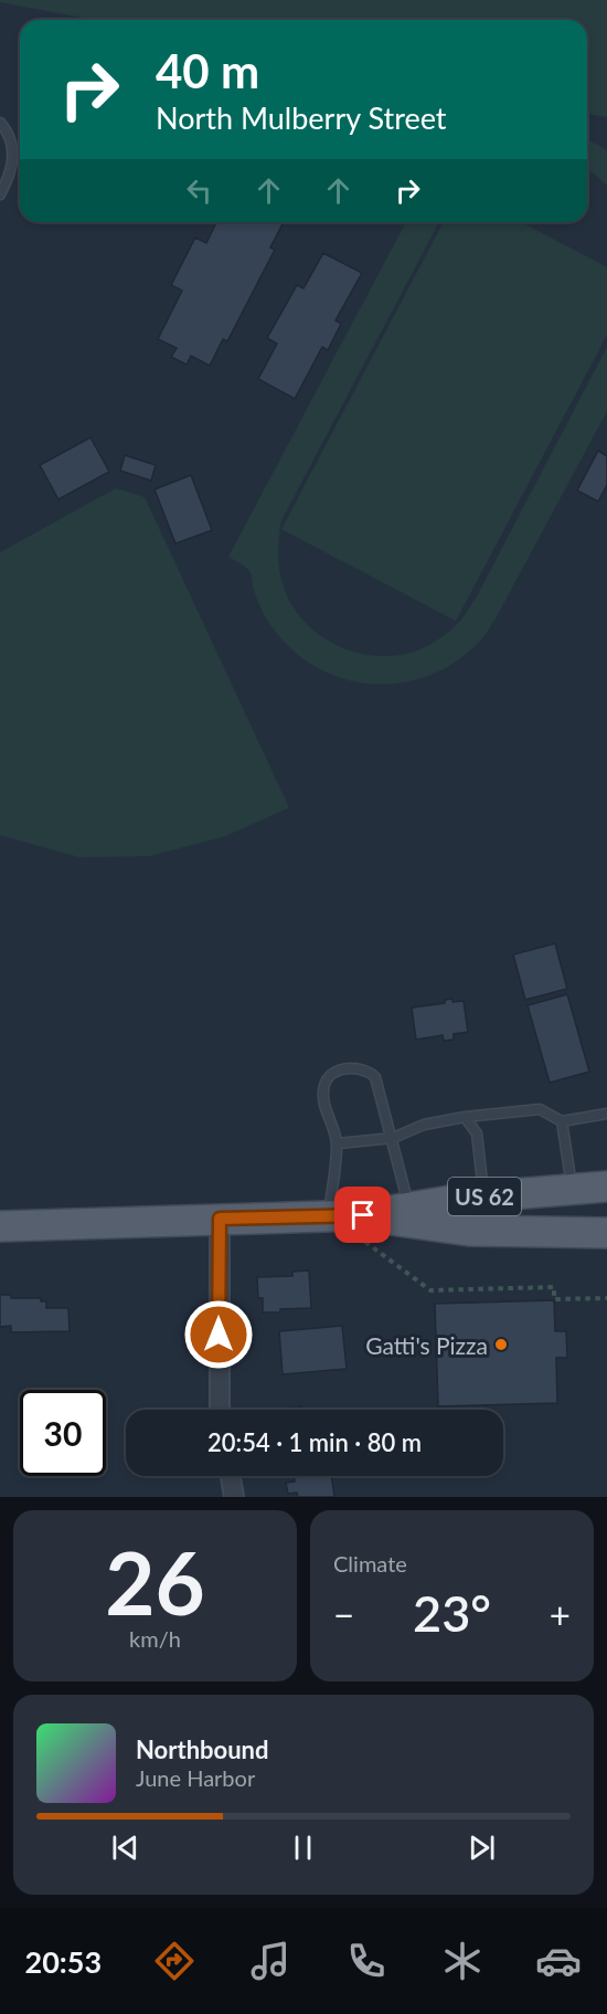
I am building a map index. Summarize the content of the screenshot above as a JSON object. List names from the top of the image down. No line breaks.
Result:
{"streets":{"main road":["US 62"]},"places":["Gatti's Pizza"],"page":{"turn":["40 m","North Mulberry Street"],"limit":"30","trip":"20:54 · 1 min · 80 m","tile":[["26","km/h"],"Climate"],"heat":["−","23°","+"],"song":["Northbound","June Harbor"],"tabs":"20:53"}}
